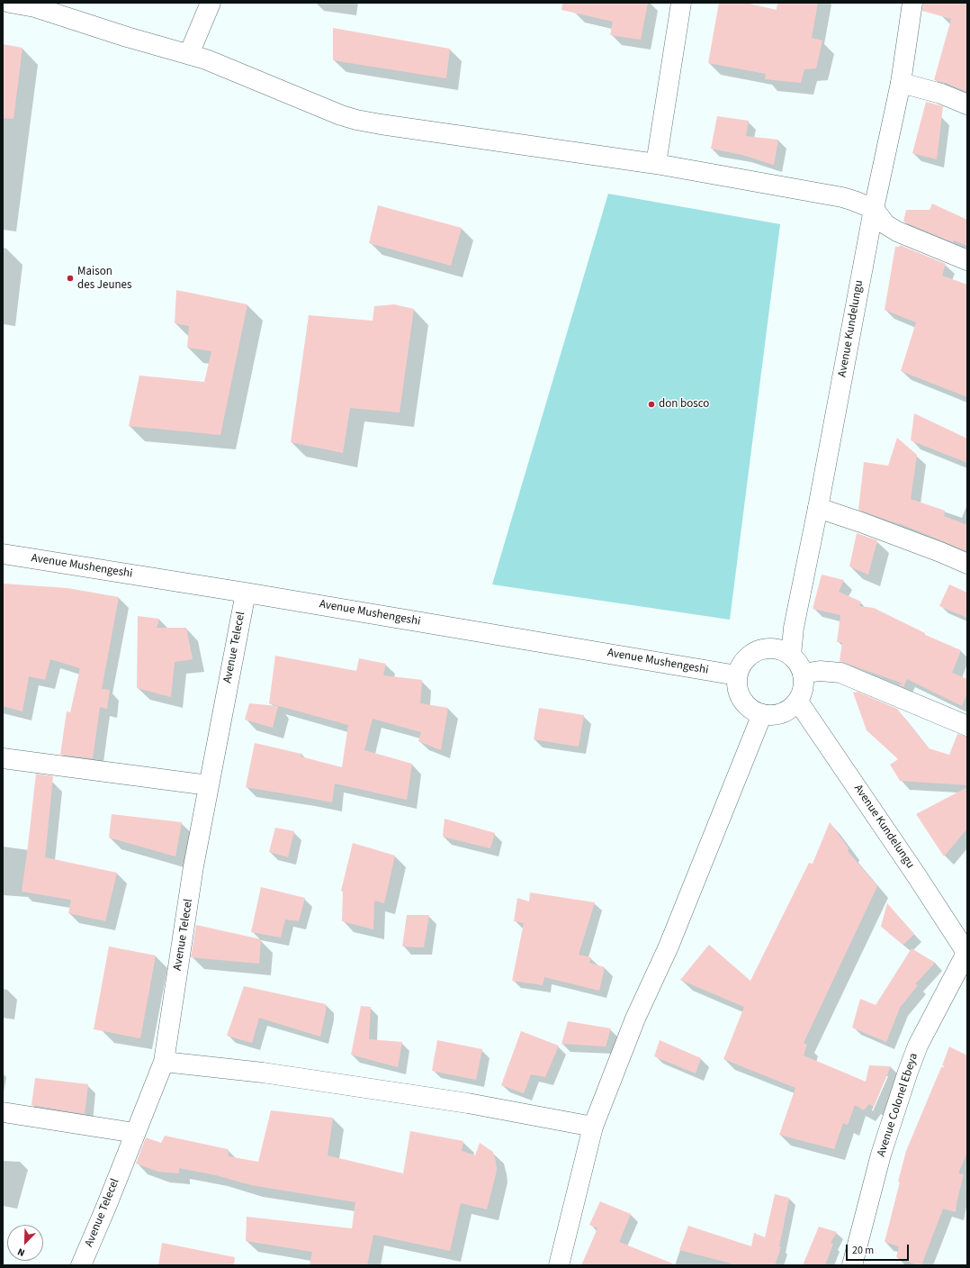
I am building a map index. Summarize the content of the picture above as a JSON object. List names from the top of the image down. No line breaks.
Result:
{"streets":{"street":["Avenue Kundelungu","Avenue Mushengeshi","Avenue Telecel","Avenue Colonel Ebeya"]},"crossings":[["Avenue Kundelungu","Avenue Mushengeshi"],["Avenue Kundelungu","Avenue Colonel Ebeya"],["Avenue Mushengeshi","Avenue Telecel"]],"places":["Maison des Jeunes","don bosco"],"scale_bar":"20 m","north":"bottom left"}
